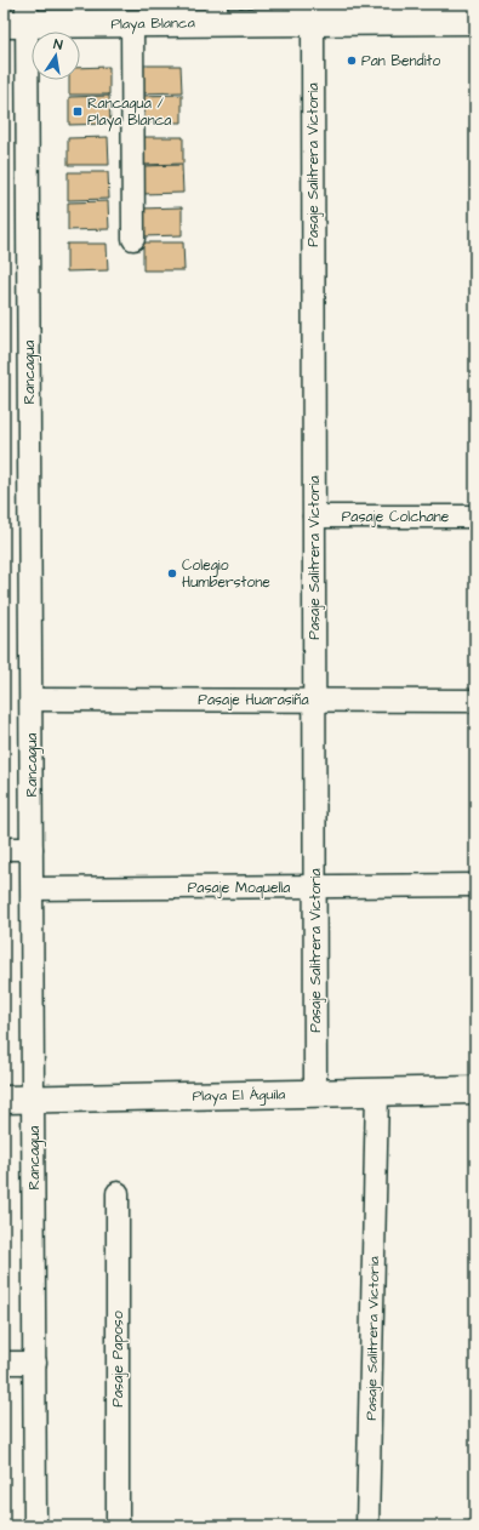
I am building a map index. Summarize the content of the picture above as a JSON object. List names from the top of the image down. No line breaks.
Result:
{"streets":{"street":["Playa Blanca","Pasaje Salitrera Victoria","Rancagua","Pasaje Colchane","Pasaje Huarasiña","Pasaje Moquella","Playa El Águila","Pasaje Paposo"]},"crossings":[["Playa Blanca","Pasaje Salitrera Victoria"],["Playa Blanca","Rancagua"],["Pasaje Salitrera Victoria","Pasaje Colchane"],["Pasaje Salitrera Victoria","Pasaje Huarasiña"],["Pasaje Salitrera Victoria","Pasaje Moquella"],["Pasaje Salitrera Victoria","Playa El Águila"],["Rancagua","Pasaje Huarasiña"],["Rancagua","Pasaje Moquella"],["Rancagua","Playa El Águila"]],"places":{"other":["Pan Bendito","Colegio Humberstone"],"transit":["Rancagua / Playa Blanca"]},"north":"top"}
